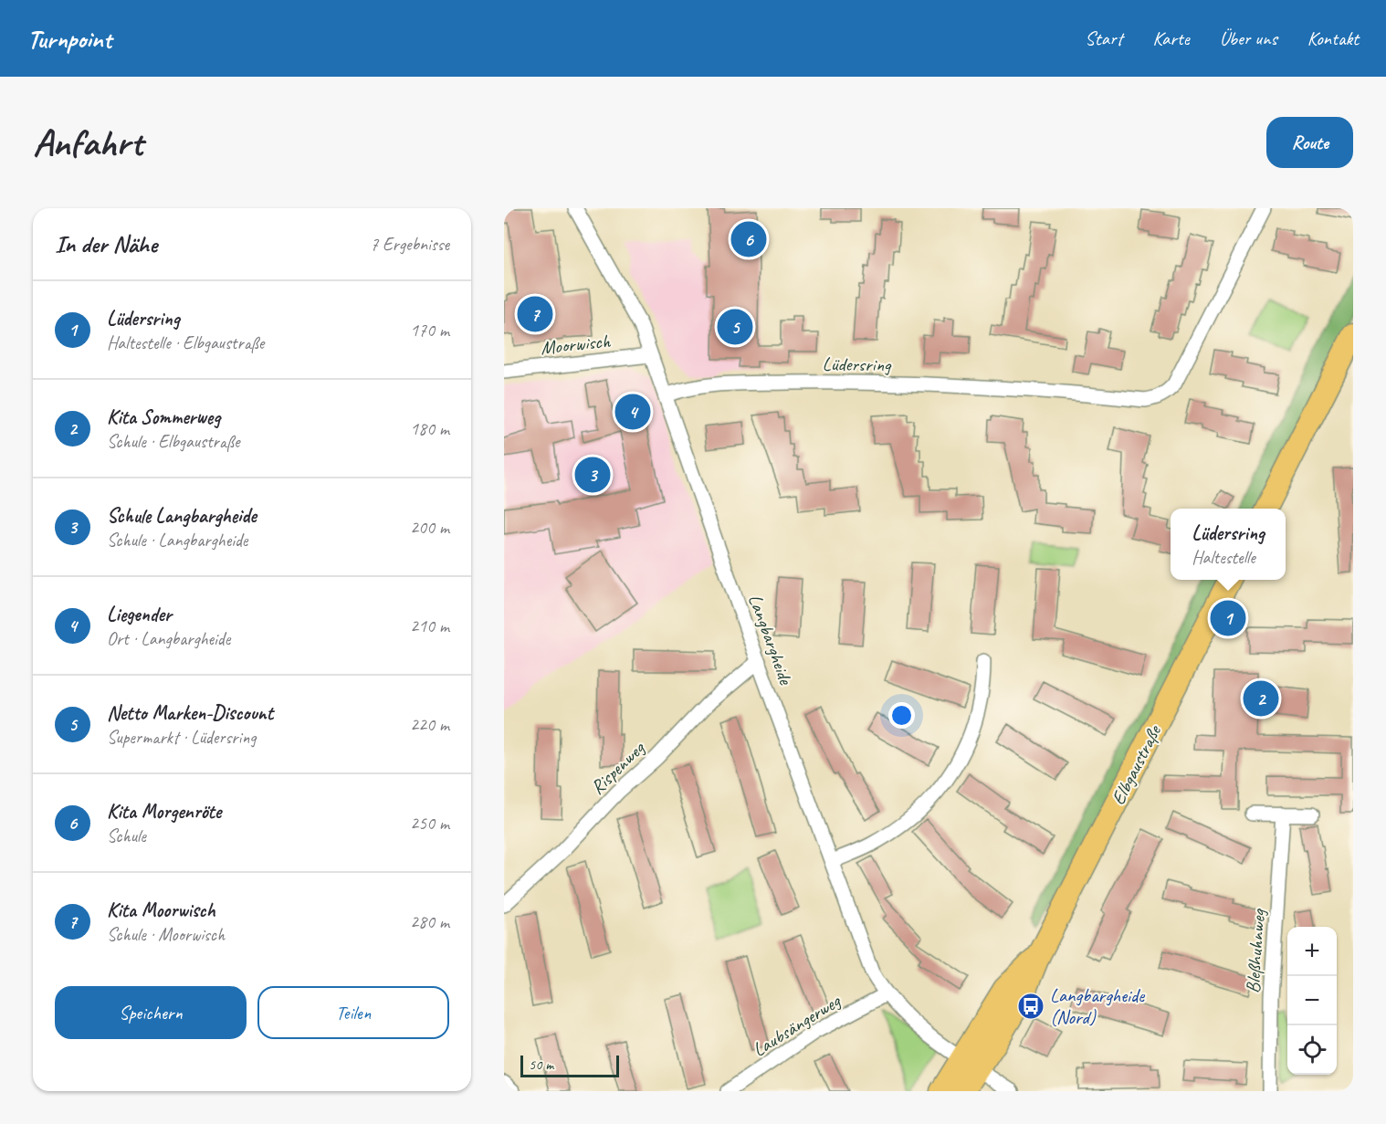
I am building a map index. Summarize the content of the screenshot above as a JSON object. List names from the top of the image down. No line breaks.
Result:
{"streets":{"main road":["Elbgaustraße"],"street":["Moorwisch","Lüdersring","Langbargheide","Rispenweg","Bleßhuhnweg","Laubsängerweg"]},"crossings":[["Moorwisch","Langbargheide"],["Lüdersring","Langbargheide"],["Langbargheide","Elbgaustraße"],["Langbargheide","Rispenweg"],["Langbargheide","Laubsängerweg"]],"places":{"bus stop":["Langbargheide (Nord)"]},"scale_bar":"50 m","page":{"header":"Turnpoint","nav":["Start","Karte","Über uns","Kontakt"],"buttons":["Route",["Speichern","Teilen"]],"title":"Anfahrt","heading":["In der Nähe","7 Ergebnisse"],"pins":["6","7","5","4","3","1","2"],"list":[{"mark":"1","name":"Lüdersring","note":"Haltestelle · Elbgaustraße","value":"170 m"},{"mark":"2","name":"Kita Sommerweg","note":"Schule · Elbgaustraße","value":"180 m"},{"mark":"3","name":"Schule Langbargheide","note":"Schule · Langbargheide","value":"200 m"},{"mark":"4","name":"Liegender","note":"Ort · Langbargheide","value":"210 m"},{"mark":"5","name":"Netto Marken-Discount","note":"Supermarkt · Lüdersring","value":"220 m"},{"mark":"6","name":"Kita Morgenröte","note":"Schule","value":"250 m"},{"mark":"7","name":"Kita Moorwisch","note":"Schule · Moorwisch","value":"280 m"}],"popup":["Lüdersring","Haltestelle"],"map_buttons":["+","−"],"scale":"50 m"}}
